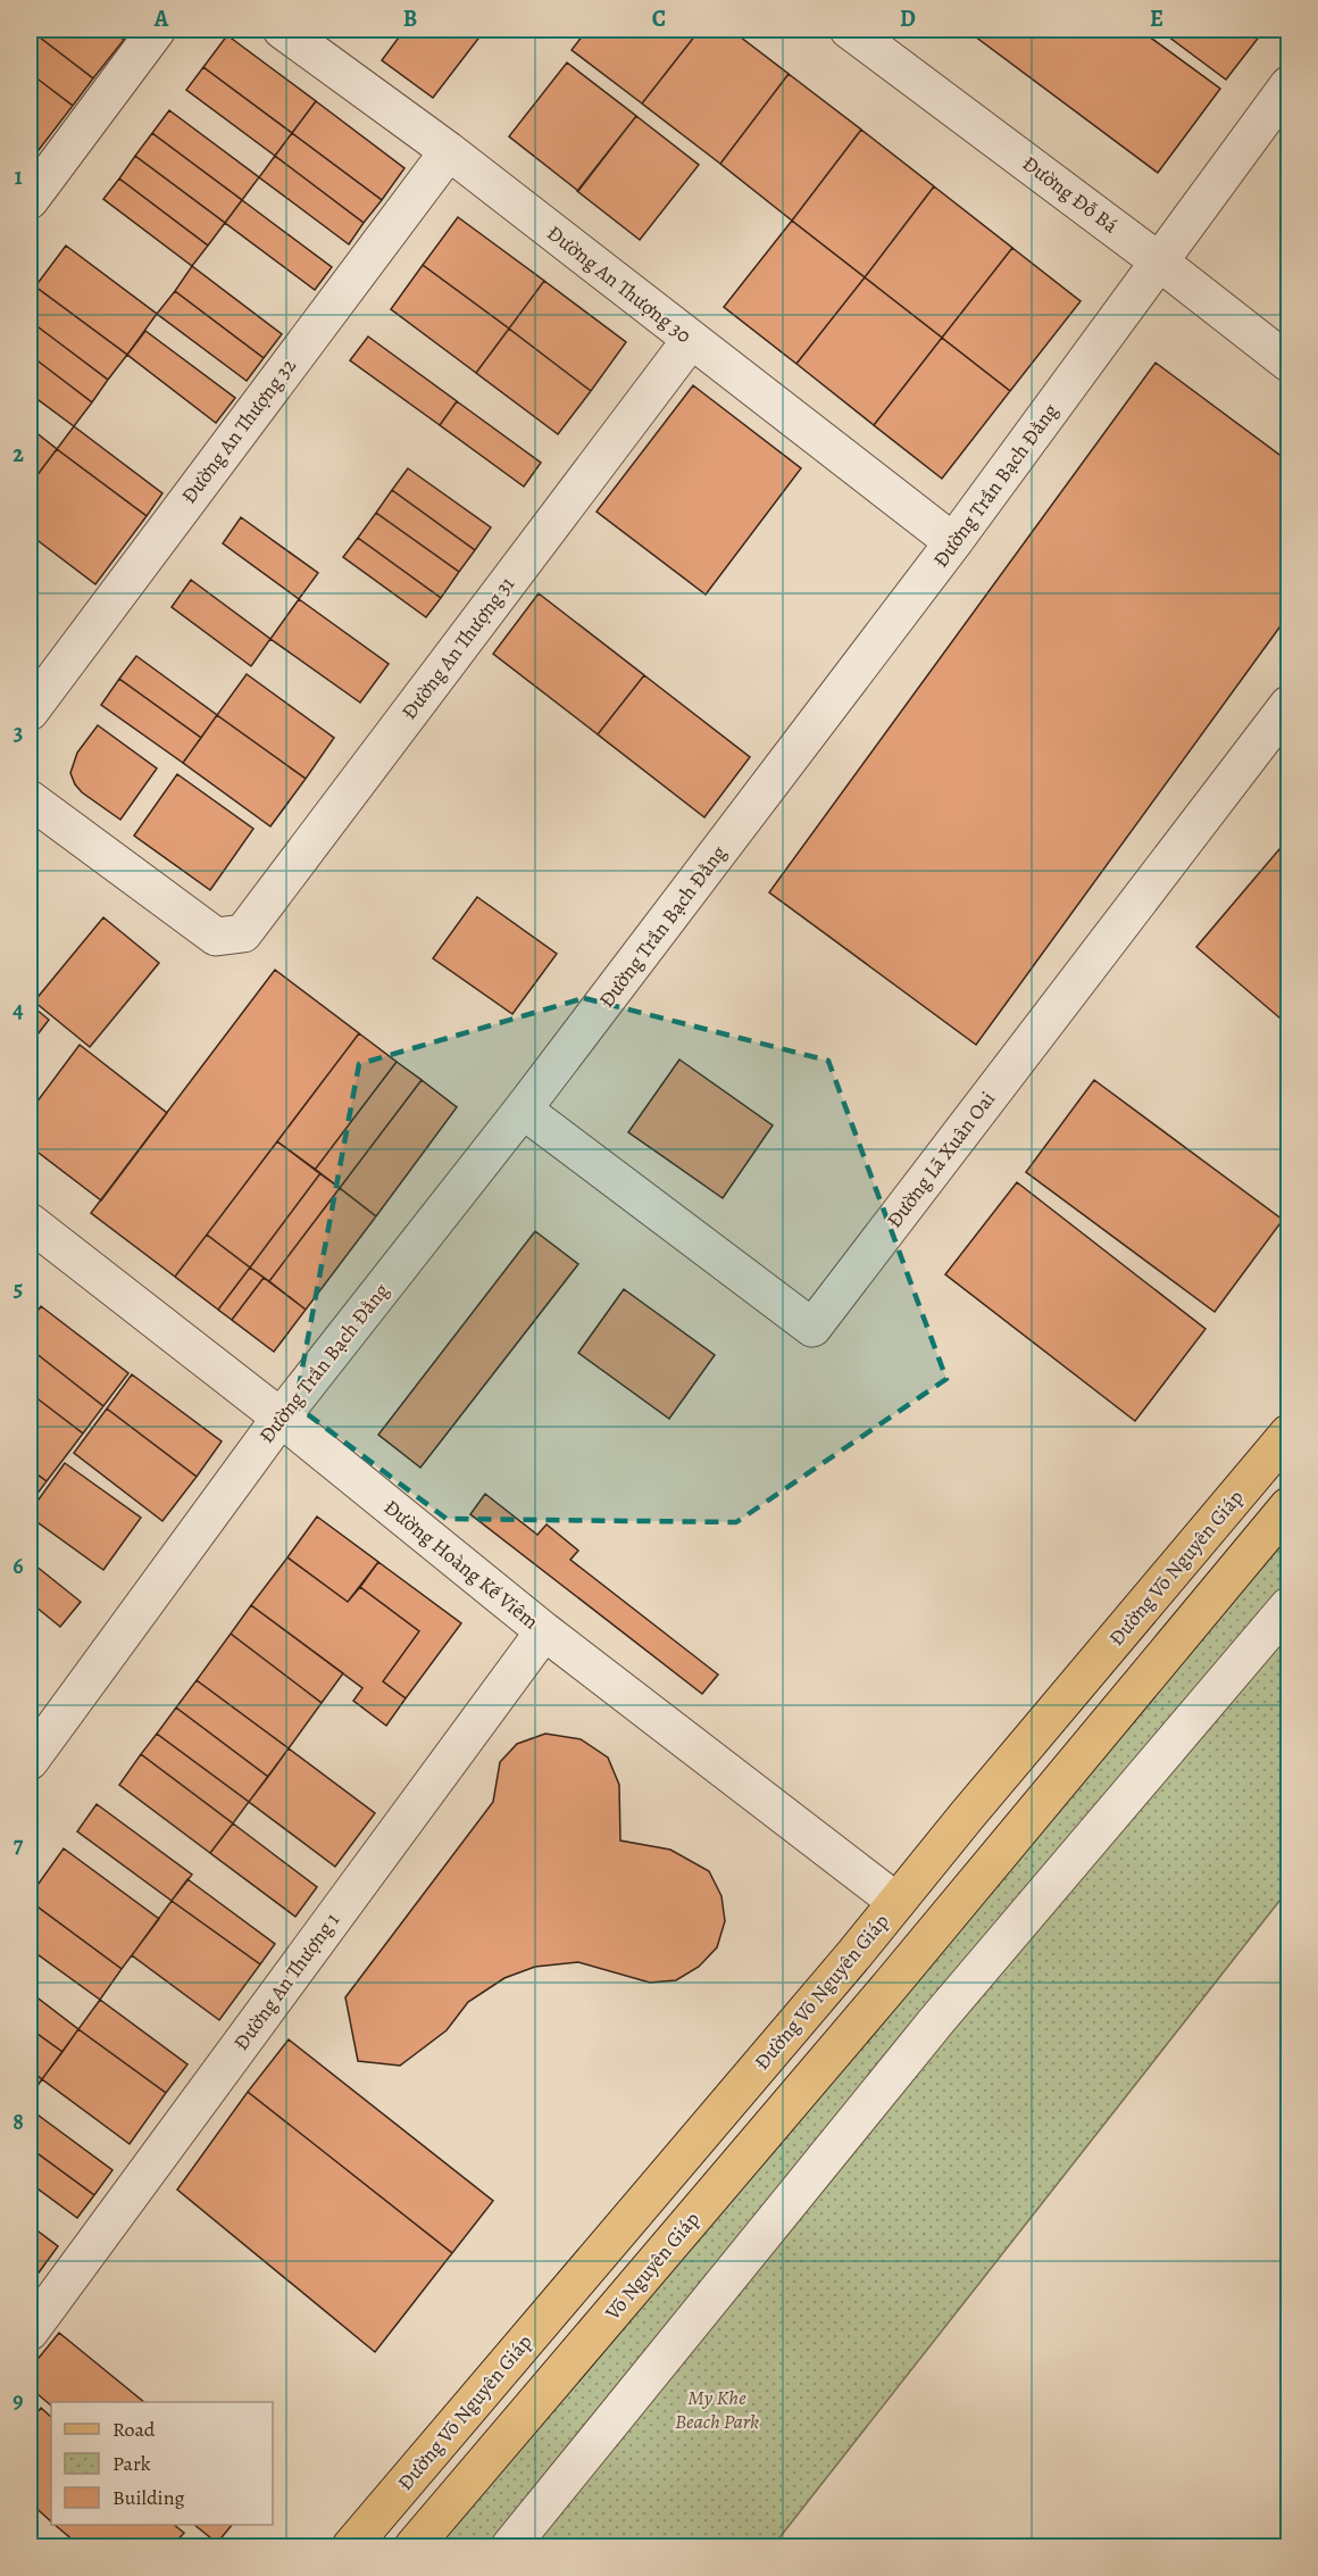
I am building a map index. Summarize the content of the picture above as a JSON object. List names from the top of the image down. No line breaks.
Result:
{"streets":{"main road":["Đường Võ Nguyên Giáp","Võ Nguyên Giáp"],"street":["Đường Đỗ Bá","Đường An Thượng 30","Đường An Thượng 32","Đường Trần Bạch Đằng","Đường An Thượng 31","Đường Lã Xuân Oai","Đường Hoàng Kế Viêm","Đường An Thượng 1"]},"crossings":[["Đường Đỗ Bá","Đường Trần Bạch Đằng"],["Đường An Thượng 30","Đường An Thượng 32"],["Đường An Thượng 30","Đường Trần Bạch Đằng"],["Đường An Thượng 30","Đường An Thượng 31"],["Đường Trần Bạch Đằng","Đường Lã Xuân Oai"],["Đường Trần Bạch Đằng","Đường Hoàng Kế Viêm"],["Đường Hoàng Kế Viêm","Đường Võ Nguyên Giáp"],["Đường Hoàng Kế Viêm","Đường An Thượng 1"]],"parks":["My Khe Beach Park"],"legend":["Road","Park","Building"],"grid":{"columns":["A","B","C","D","E"],"rows":["1","2","3","4","5","6","7","8","9"]}}
